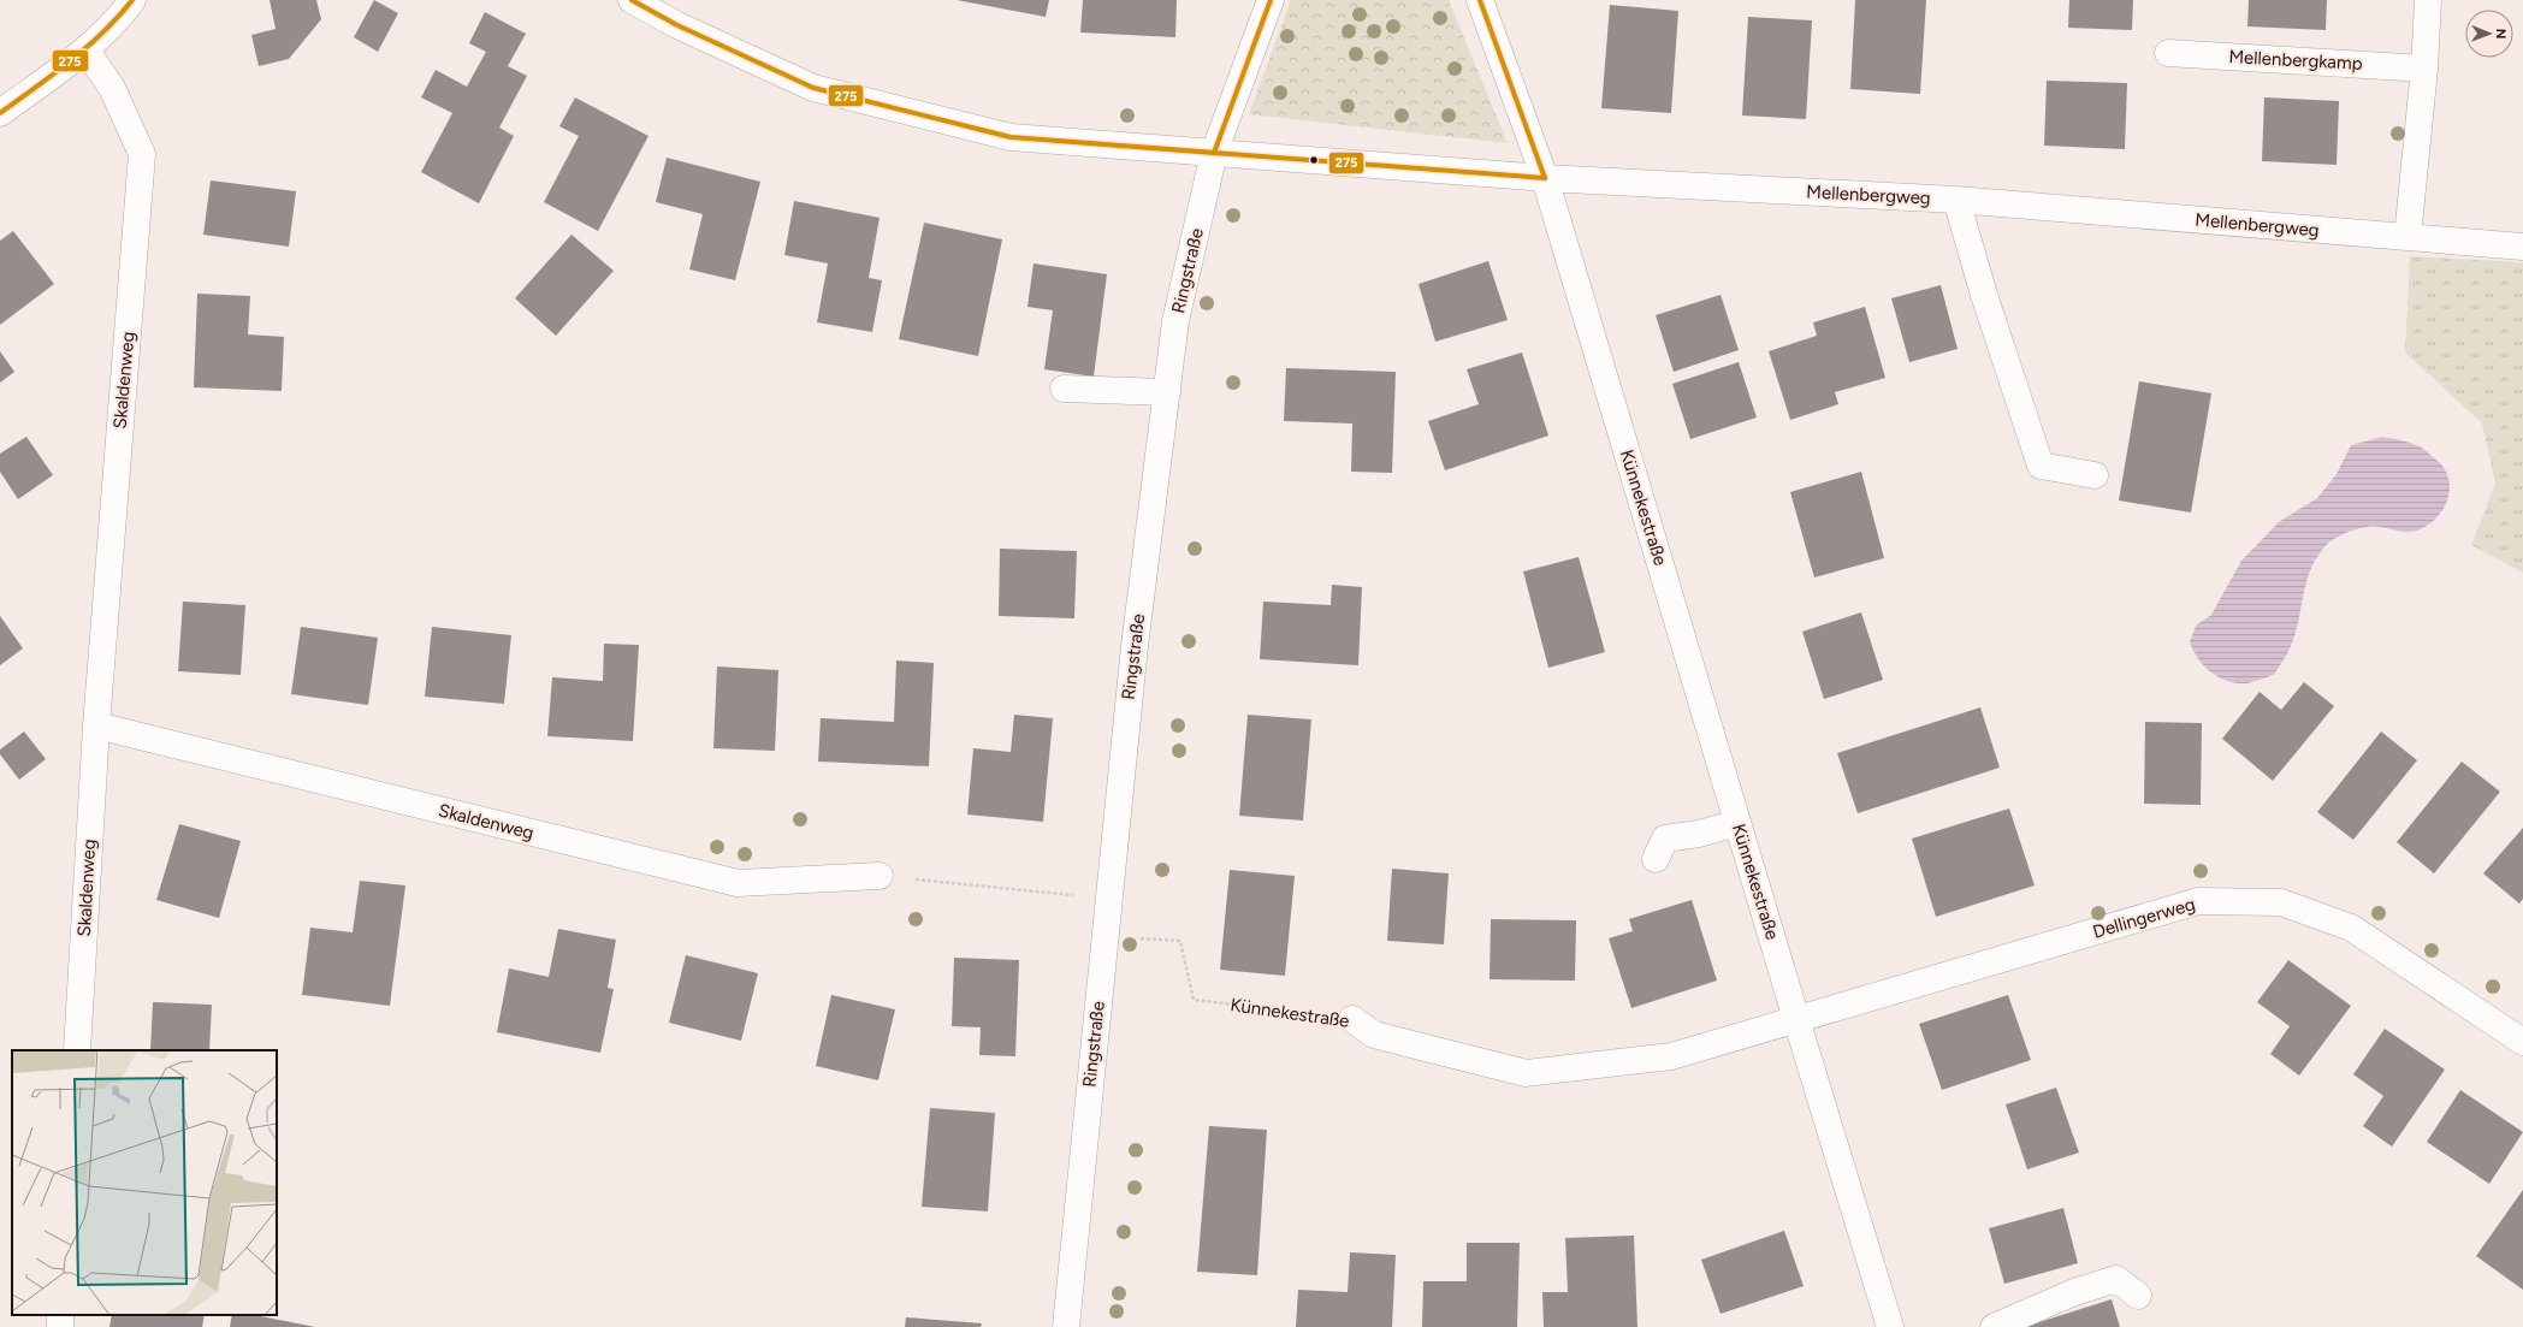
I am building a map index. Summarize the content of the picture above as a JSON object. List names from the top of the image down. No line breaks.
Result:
{"streets":{"street":["Mellenbergkamp","Mellenbergweg","Ringstraße","Skaldenweg","Künnekestraße","Dellingerweg"]},"crossings":[["Mellenbergweg","Ringstraße"],["Mellenbergweg","Künnekestraße"],["Ringstraße","Künnekestraße"],["Künnekestraße","Dellingerweg"]],"lines":["transit line 275"],"north":"right"}
